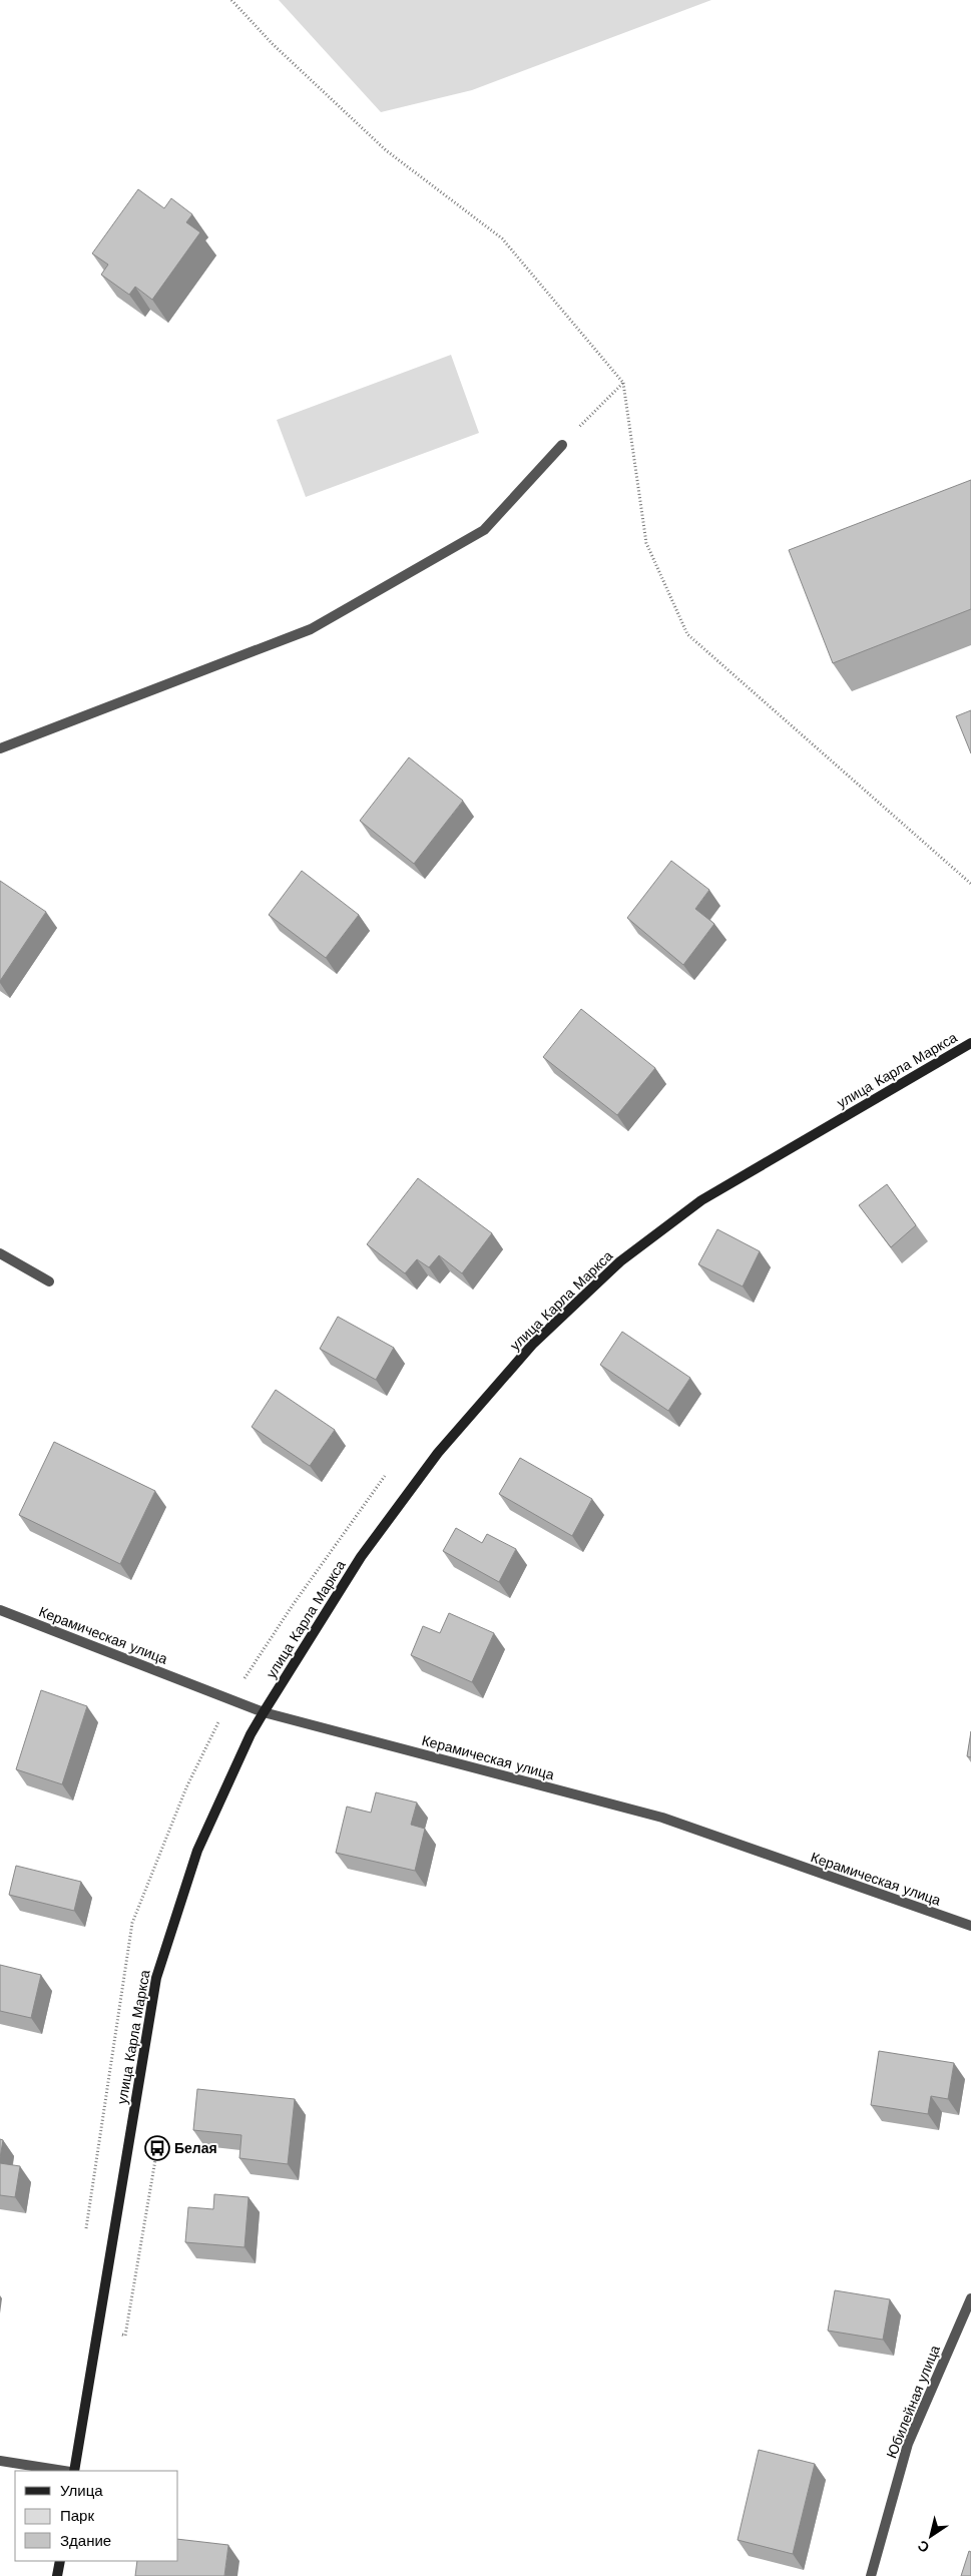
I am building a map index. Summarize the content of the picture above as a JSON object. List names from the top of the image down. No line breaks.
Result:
{"streets":{"main road":["улица Карла Маркса"],"street":["Керамическая улица","Юбилейная улица"]},"crossings":[["улица Карла Маркса","Керамическая улица"]],"places":{"bus stop":["Белая"]},"legend":["Улица","Парк","Здание"],"north":"bottom left"}
